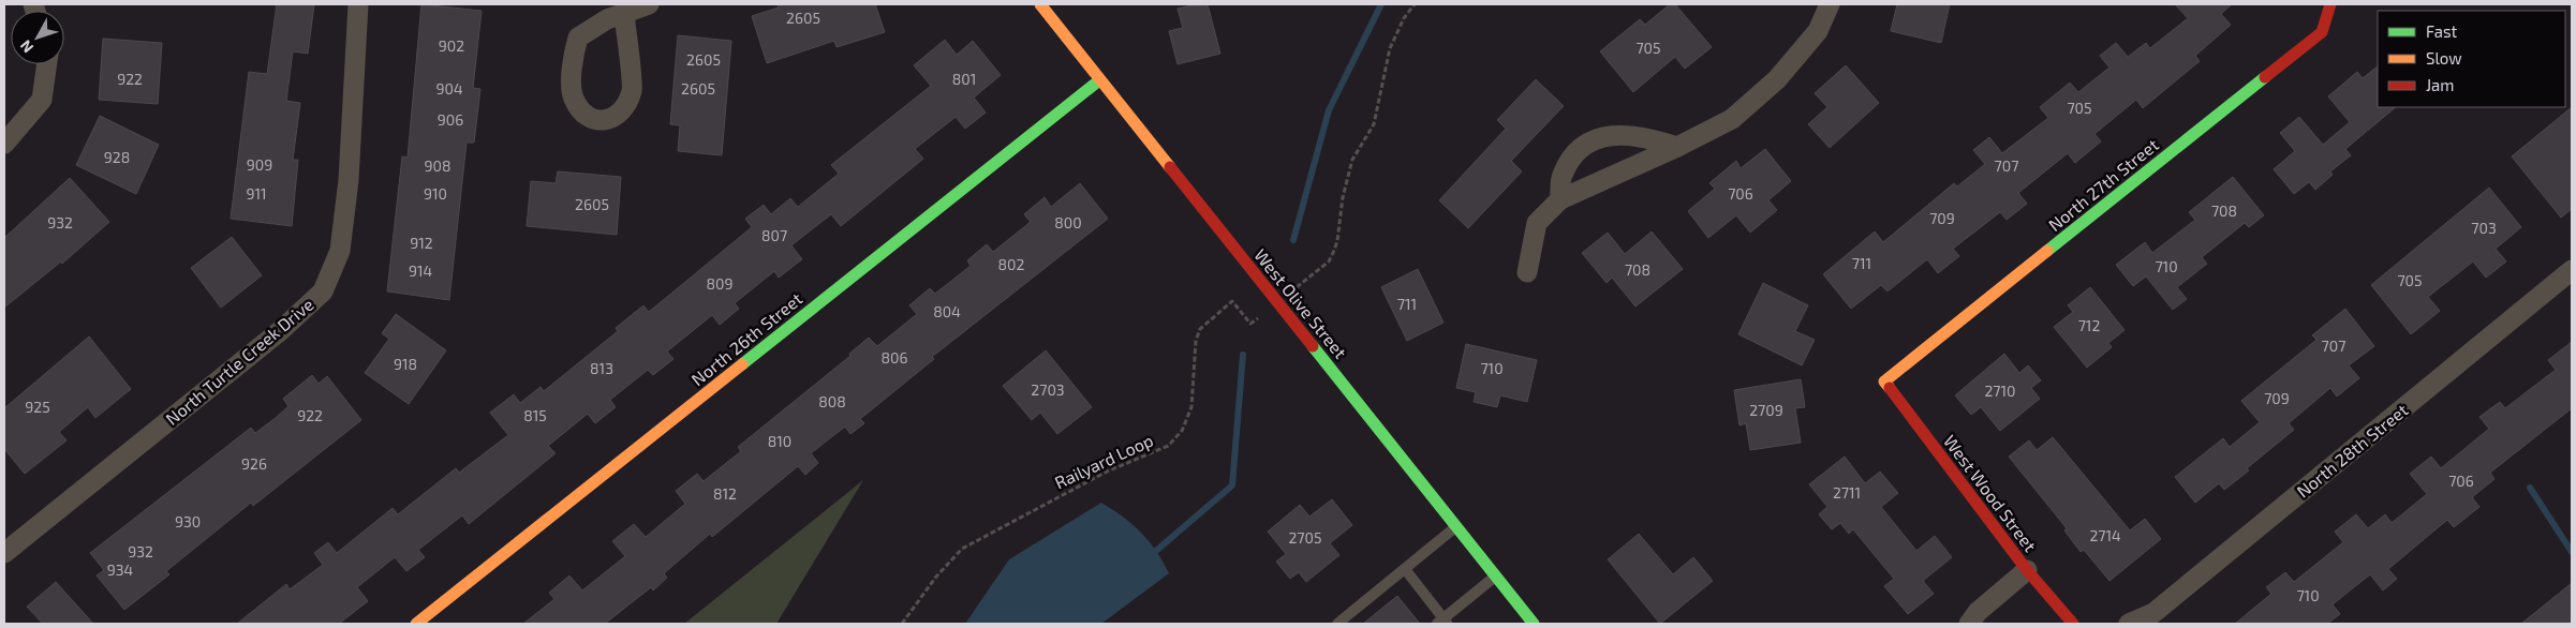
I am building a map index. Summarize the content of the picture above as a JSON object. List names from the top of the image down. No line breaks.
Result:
{"streets":{"street":["North 27th Street","West Olive Street","North 26th Street","North Turtle Creek Drive","North 28th Street","West Wood Street"],"path":["Railyard Loop"]},"crossings":[["North 27th Street","West Wood Street"],["West Olive Street","North 26th Street"]],"house_numbers":["2605","902","705","2605","922","801","904","2605","705","906","928","909","908","707","911","910","706","2605","708","709","932","800","703","807","912","711","802","710","708","914","705","809","711","804","712","707","806","918","813","710","2703","2710","709","808","925","2709","922","815","810","926","706","2711","812","930","2714","2705","932","934","710"],"legend":["Fast","Slow","Jam"],"north":"bottom left"}
